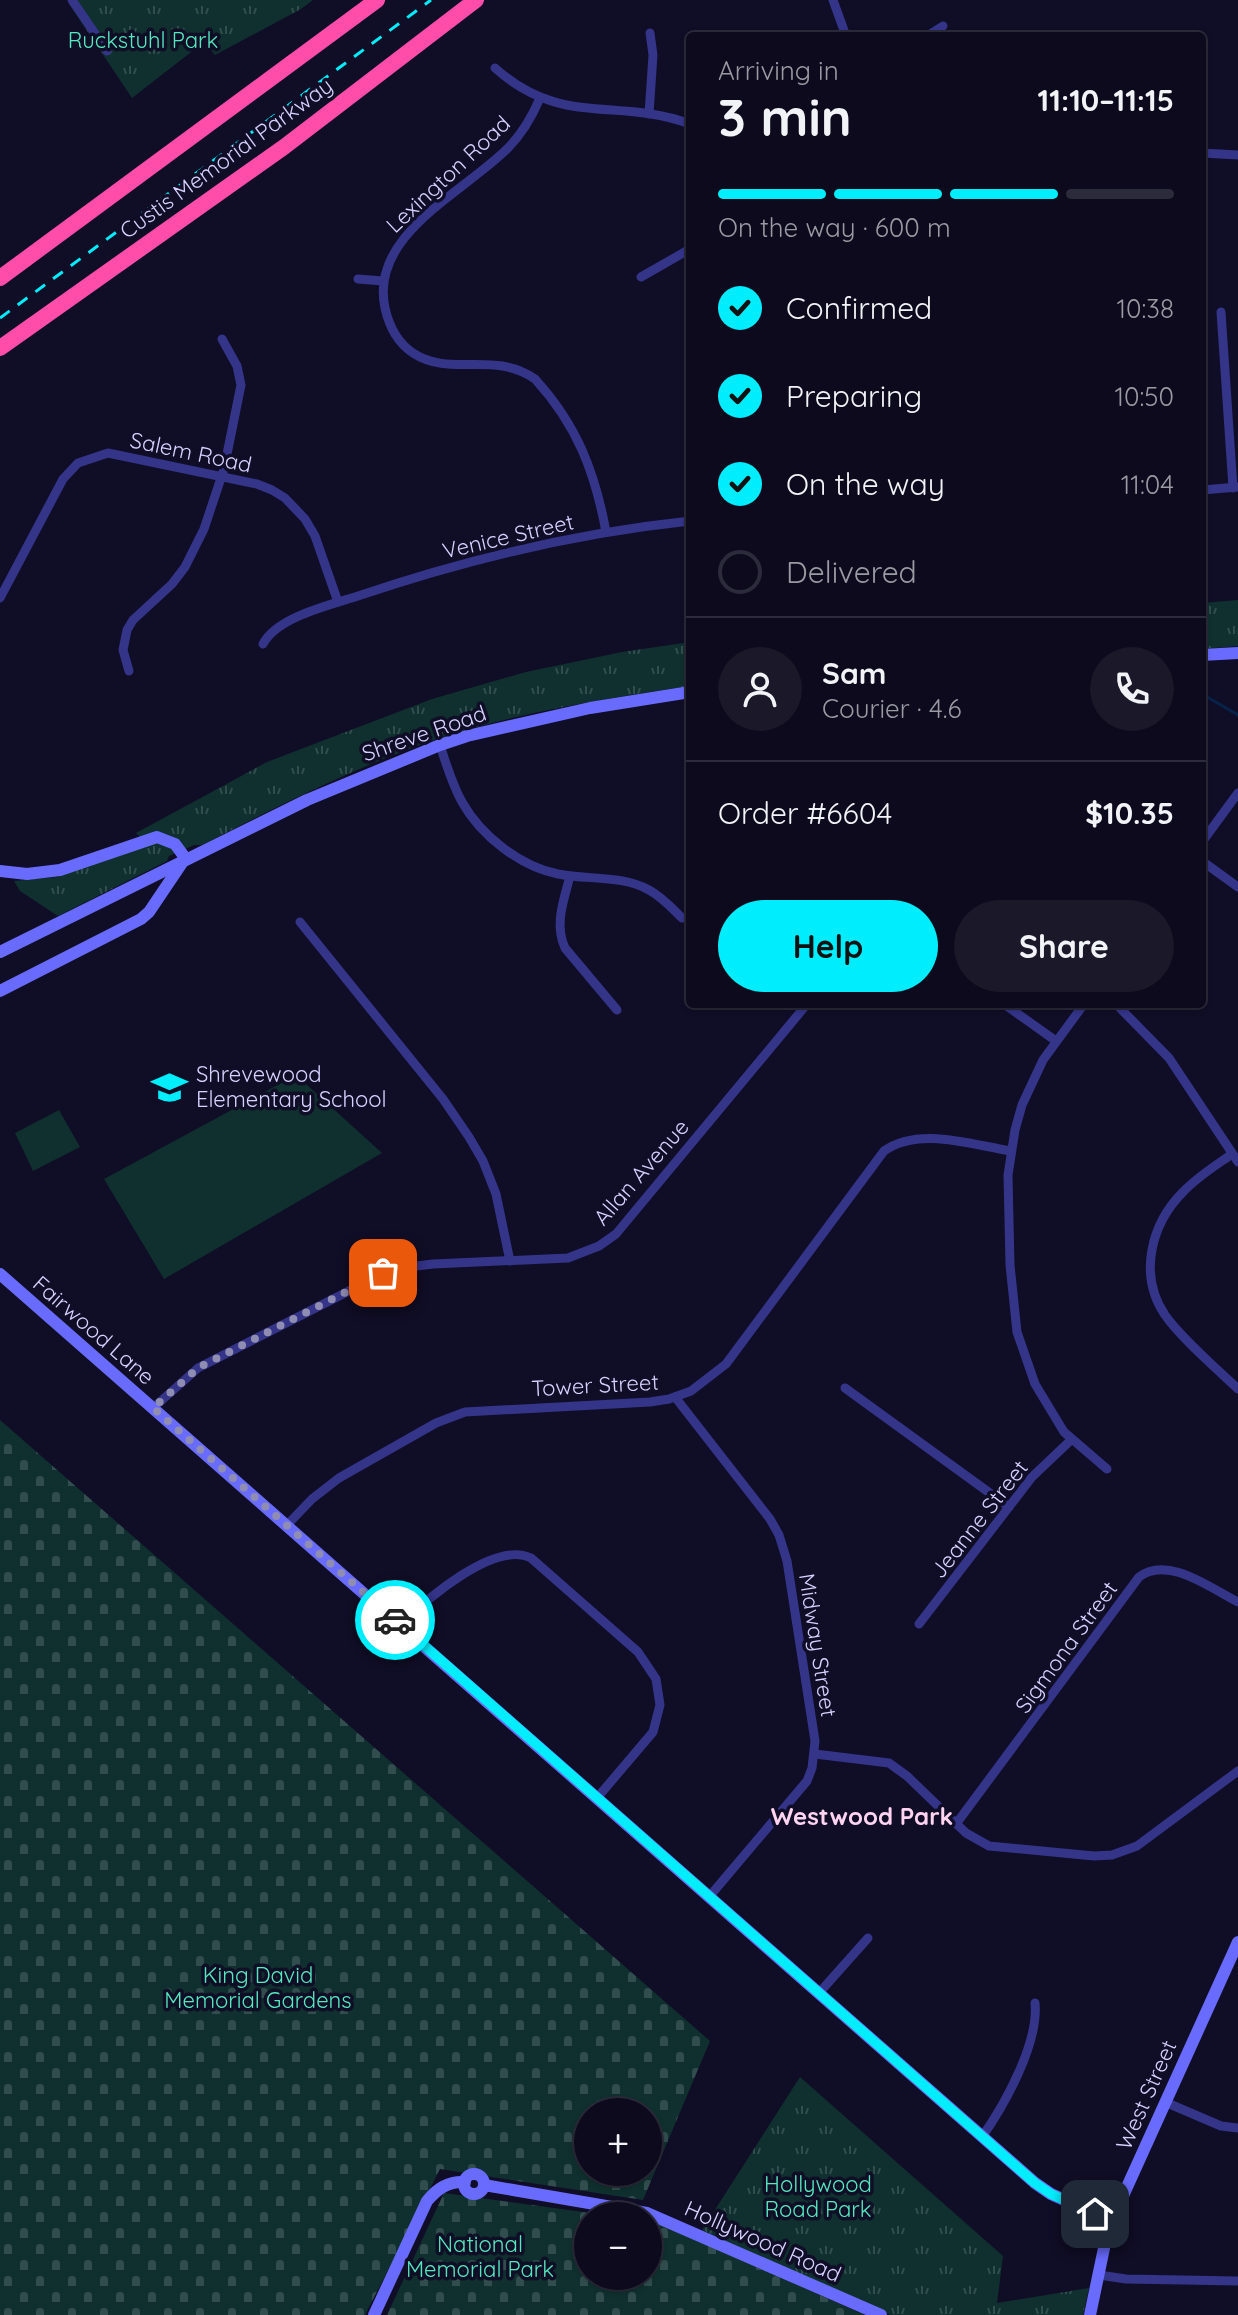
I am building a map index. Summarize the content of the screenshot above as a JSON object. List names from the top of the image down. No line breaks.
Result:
{"streets":{"highway":["Custis Memorial Parkway"],"street":["Lexington Road","Salem Road","Venice Street","Shreve Road","Allan Avenue","Fairwood Lane","Tower Street","Jeanne Street","Midway Street","Sigmona Street","West Street","Hollywood Road"]},"crossings":[["Salem Road","Venice Street"],["Allan Avenue","Fairwood Lane"],["Fairwood Lane","Tower Street"],["Fairwood Lane","West Street"],["Tower Street","Midway Street"]],"districts":["Westwood Park"],"parks":["Ruckstuhl Park","King David Memorial Gardens","Hollywood Road Park","National Memorial Park"],"places":{"school or university":["Shrevewood Elementary School"]},"page":{"heading":["3 min","Arriving in","11:10–11:15"],"panel":["Sam","Courier · 4.6","Order #6604","$10.35"],"bar":"On the way · 600 m","list":[["Confirmed","10:38"],["Preparing","10:50"],["On the way","11:04"],"Delivered"],"buttons":["Help","Share"],"map_buttons":["+","−"]}}
